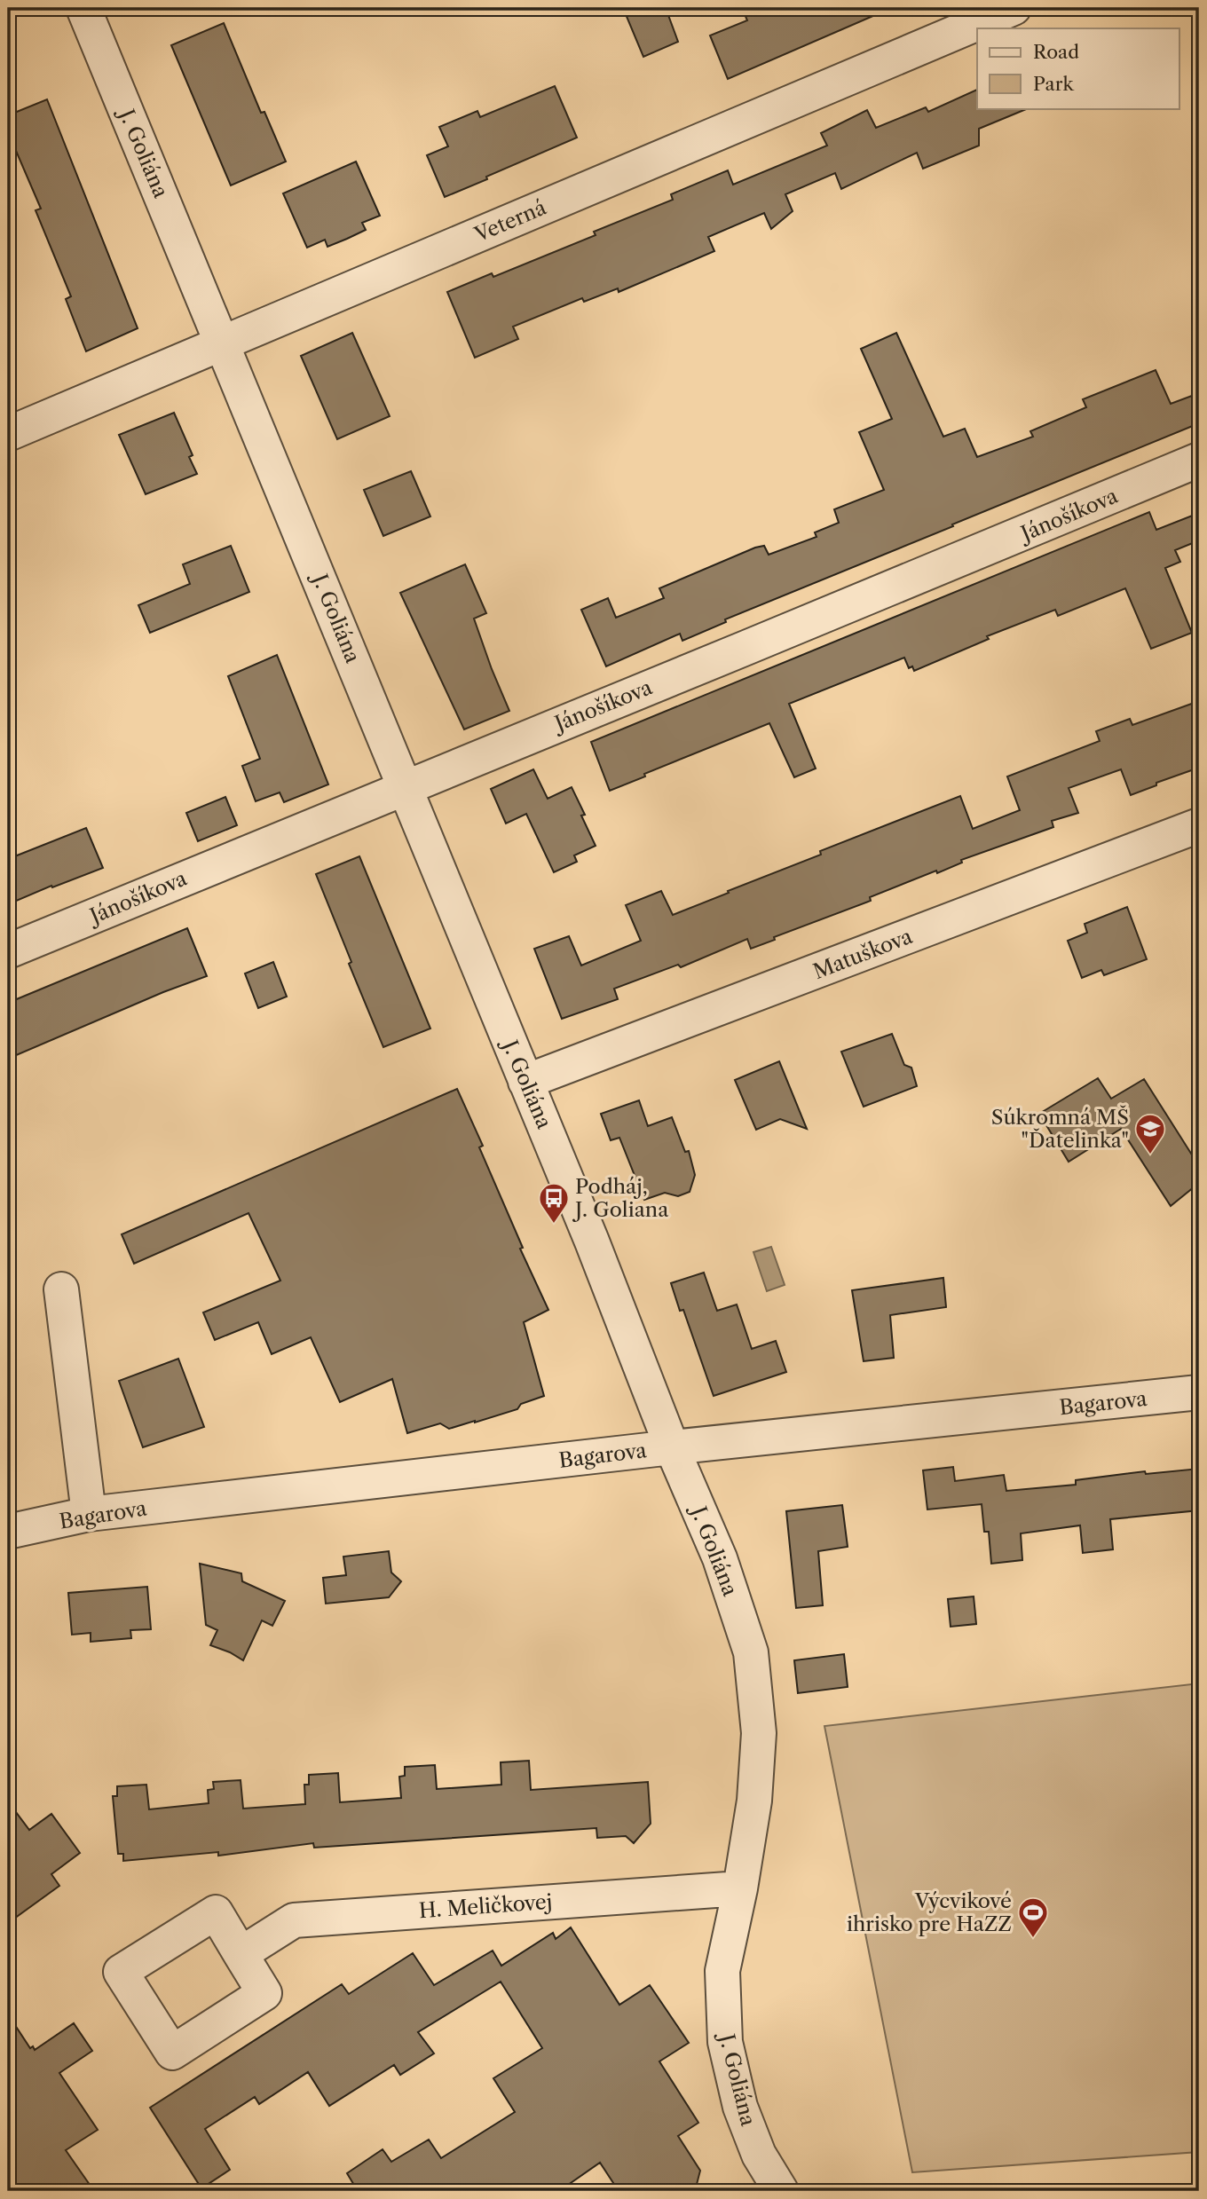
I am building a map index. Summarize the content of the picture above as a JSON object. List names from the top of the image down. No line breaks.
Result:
{"streets":{"street":["J. Goliána","Veterná","Jánošíkova","Matuškova","Bagarova","H. Meličkovej"]},"crossings":[["J. Goliána","Veterná"],["J. Goliána","Jánošíkova"],["J. Goliána","Matuškova"],["J. Goliána","Bagarova"],["J. Goliána","H. Meličkovej"]],"places":{"school or university":["Súkromná MŠ \"Ďatelinka\""],"bus stop":["Podháj, J. Goliana"],"sports":["Výcvikové ihrisko pre HaZZ"]},"legend":["Road","Park"]}
